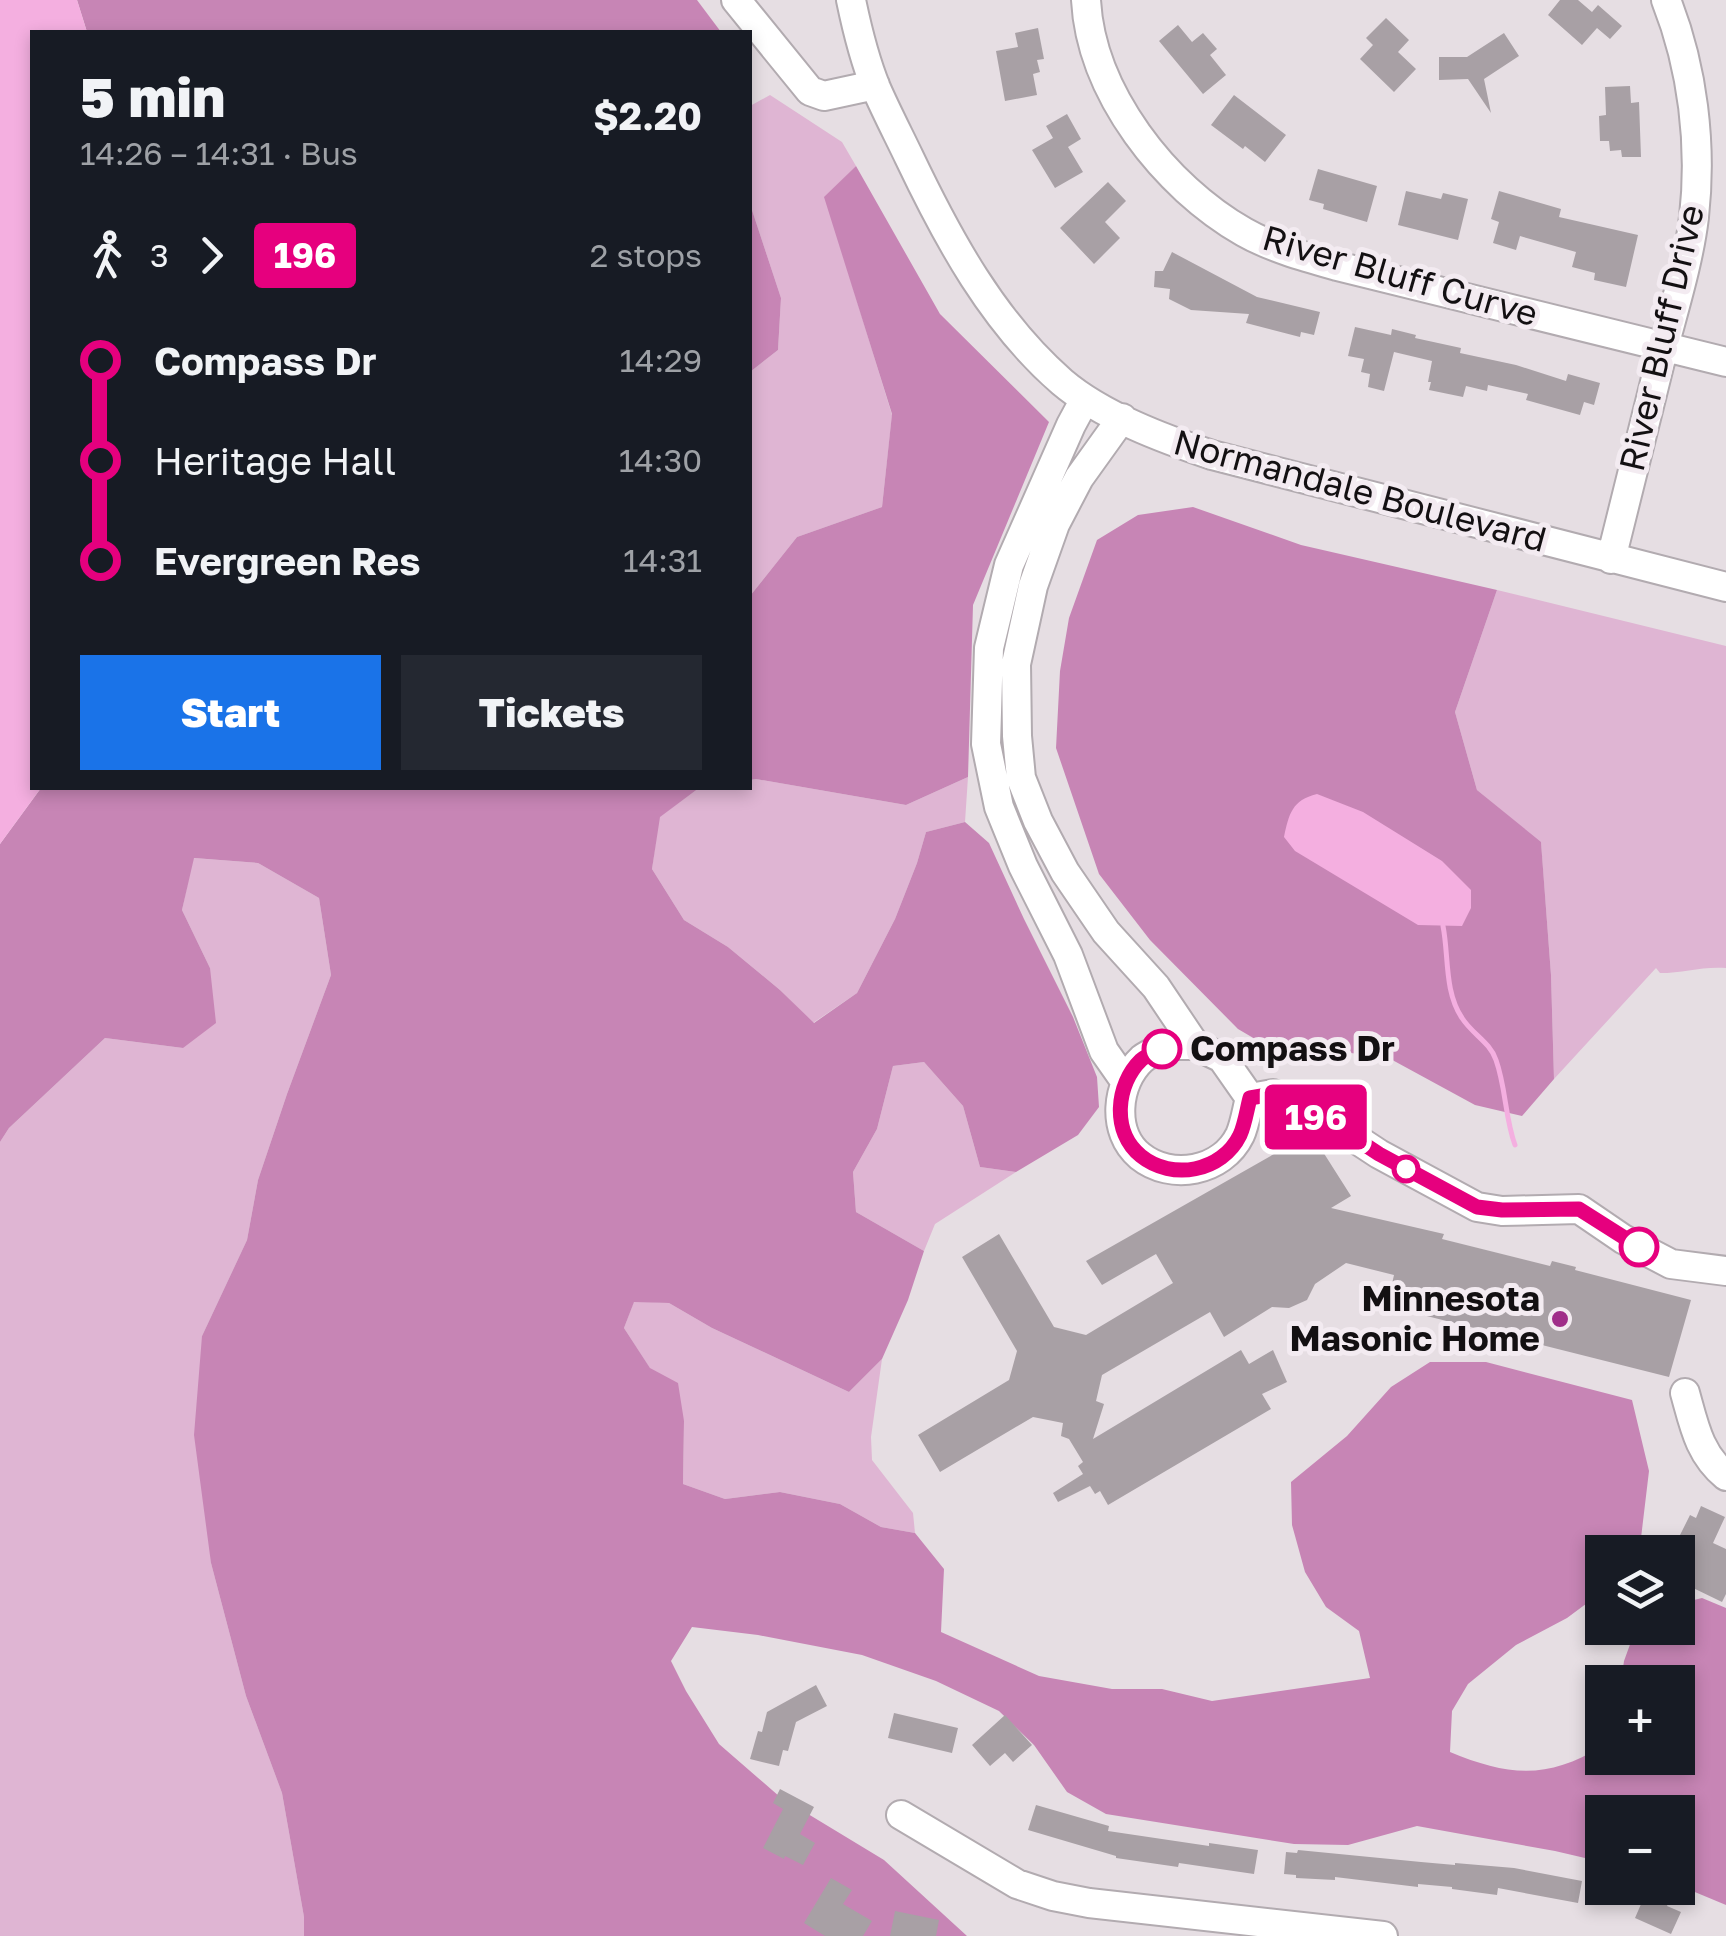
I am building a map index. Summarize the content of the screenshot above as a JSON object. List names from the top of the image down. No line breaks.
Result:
{"streets":{"street":["River Bluff Curve","River Bluff Drive","Normandale Boulevard"]},"crossings":[["River Bluff Curve","River Bluff Drive"],["River Bluff Drive","Normandale Boulevard"]],"places":["Compass Dr","Minnesota Masonic Home"],"lines":["bus line 196"],"page":{"on_map":"196","heading":["5 min","14:26 – 14:31 · Bus","$2.20"],"legs":["3","196","2 stops"],"list":[{"name":"Compass Dr","value":"14:29"},{"name":"Heritage Hall","value":"14:30"},{"name":"Evergreen Res","value":"14:31"}],"buttons":["Start","Tickets"],"map_buttons":["+","−"]}}
